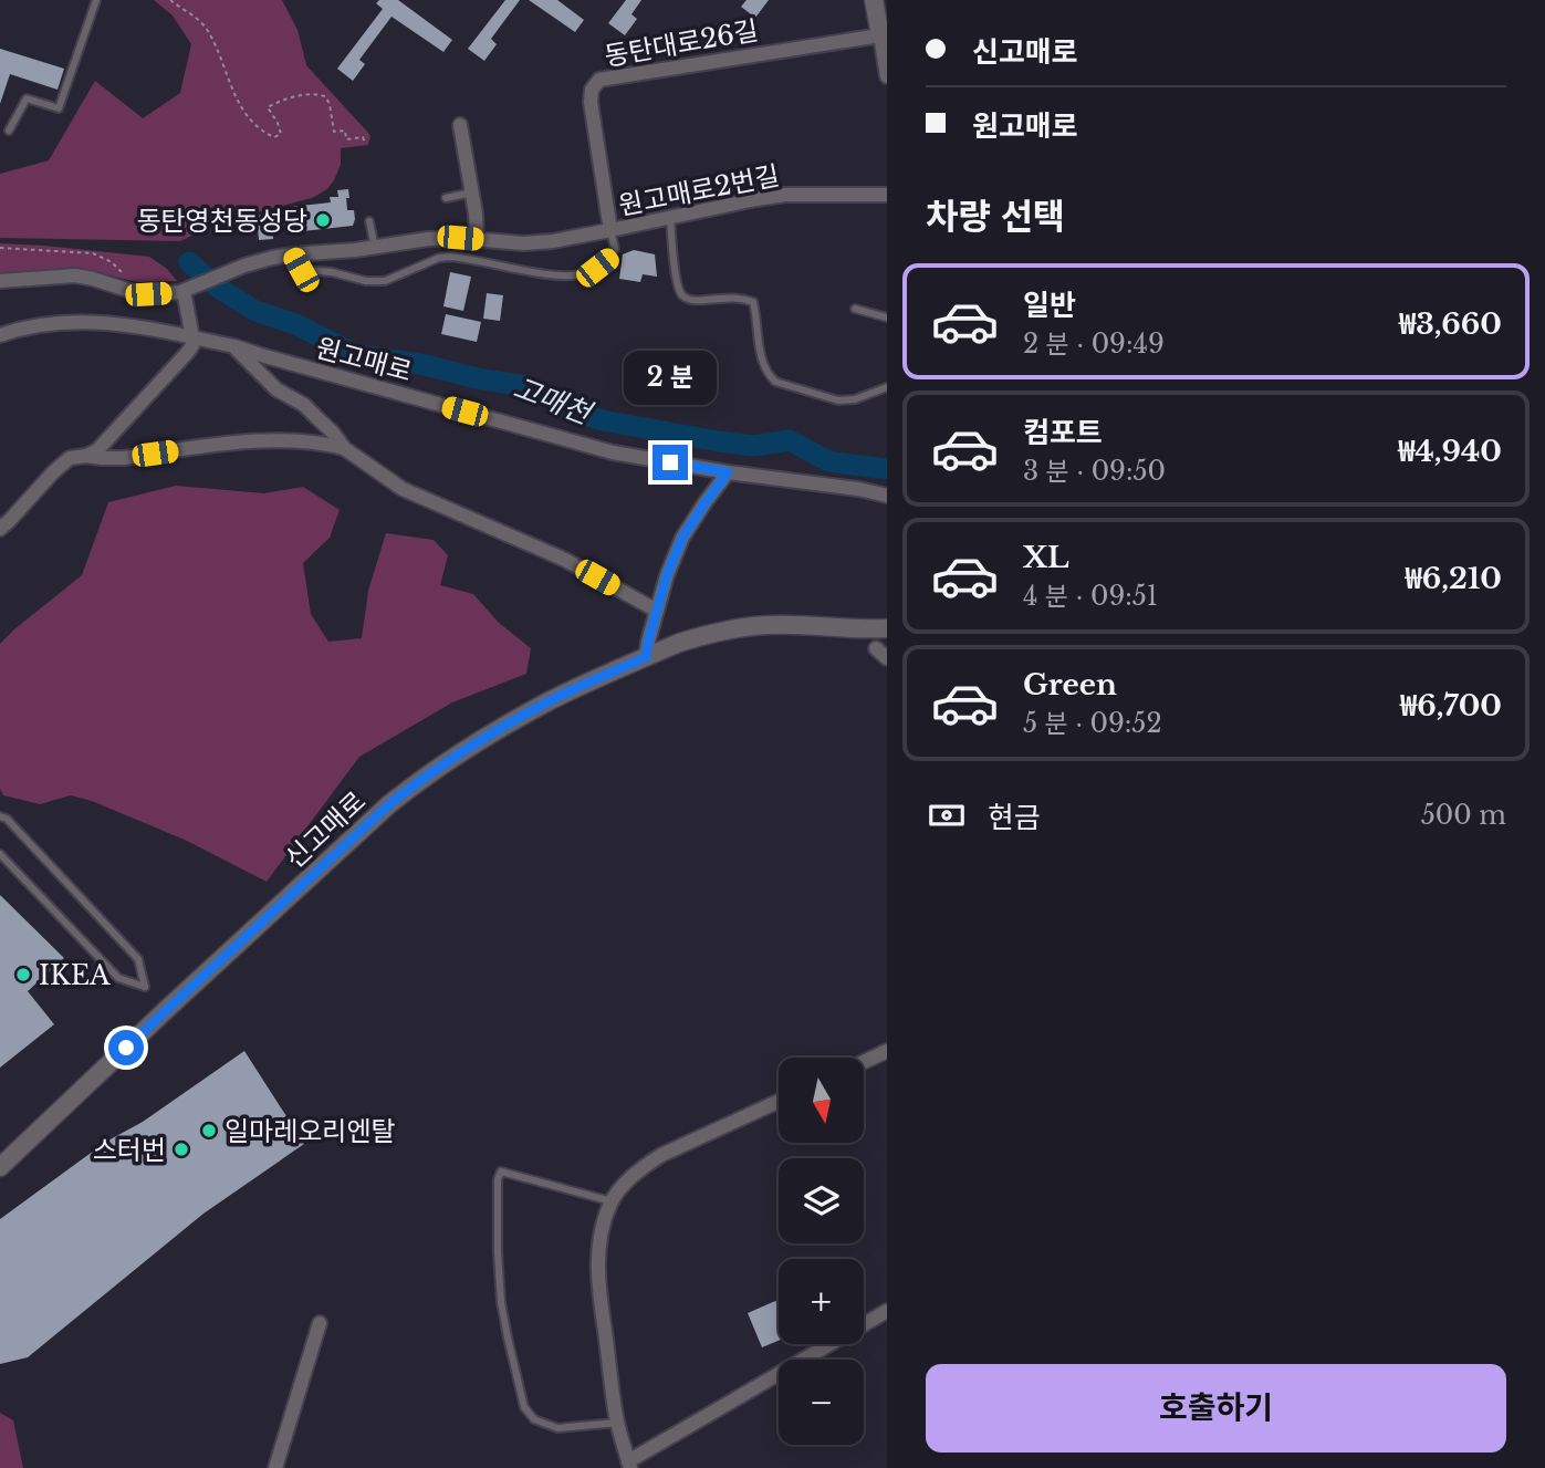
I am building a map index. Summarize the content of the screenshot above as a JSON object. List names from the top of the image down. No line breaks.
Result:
{"streets":{"street":["동탄대로26길","원고매로2번길","원고매로","신고매로"]},"crossings":[["동탄대로26길","원고매로2번길"]],"water":["고매천"],"places":["동탄영천동성당","IKEA","일마레오리엔탈","스터번"],"north":"bottom","page":{"banner":["신고매로","원고매로"],"heading":"차량 선택","list":[{"name":"일반","note":"2 분 · 09:49","value":"₩3,660"},{"name":"컴포트","note":"3 분 · 09:50","value":"₩4,940"},{"name":"XL","note":"4 분 · 09:51","value":"₩6,210"},{"name":"Green","note":"5 분 · 09:52","value":"₩6,700"}],"bubble":"2 분","pay":["현금","500 m"],"map_buttons":["+","−"],"buttons":"호출하기"}}
